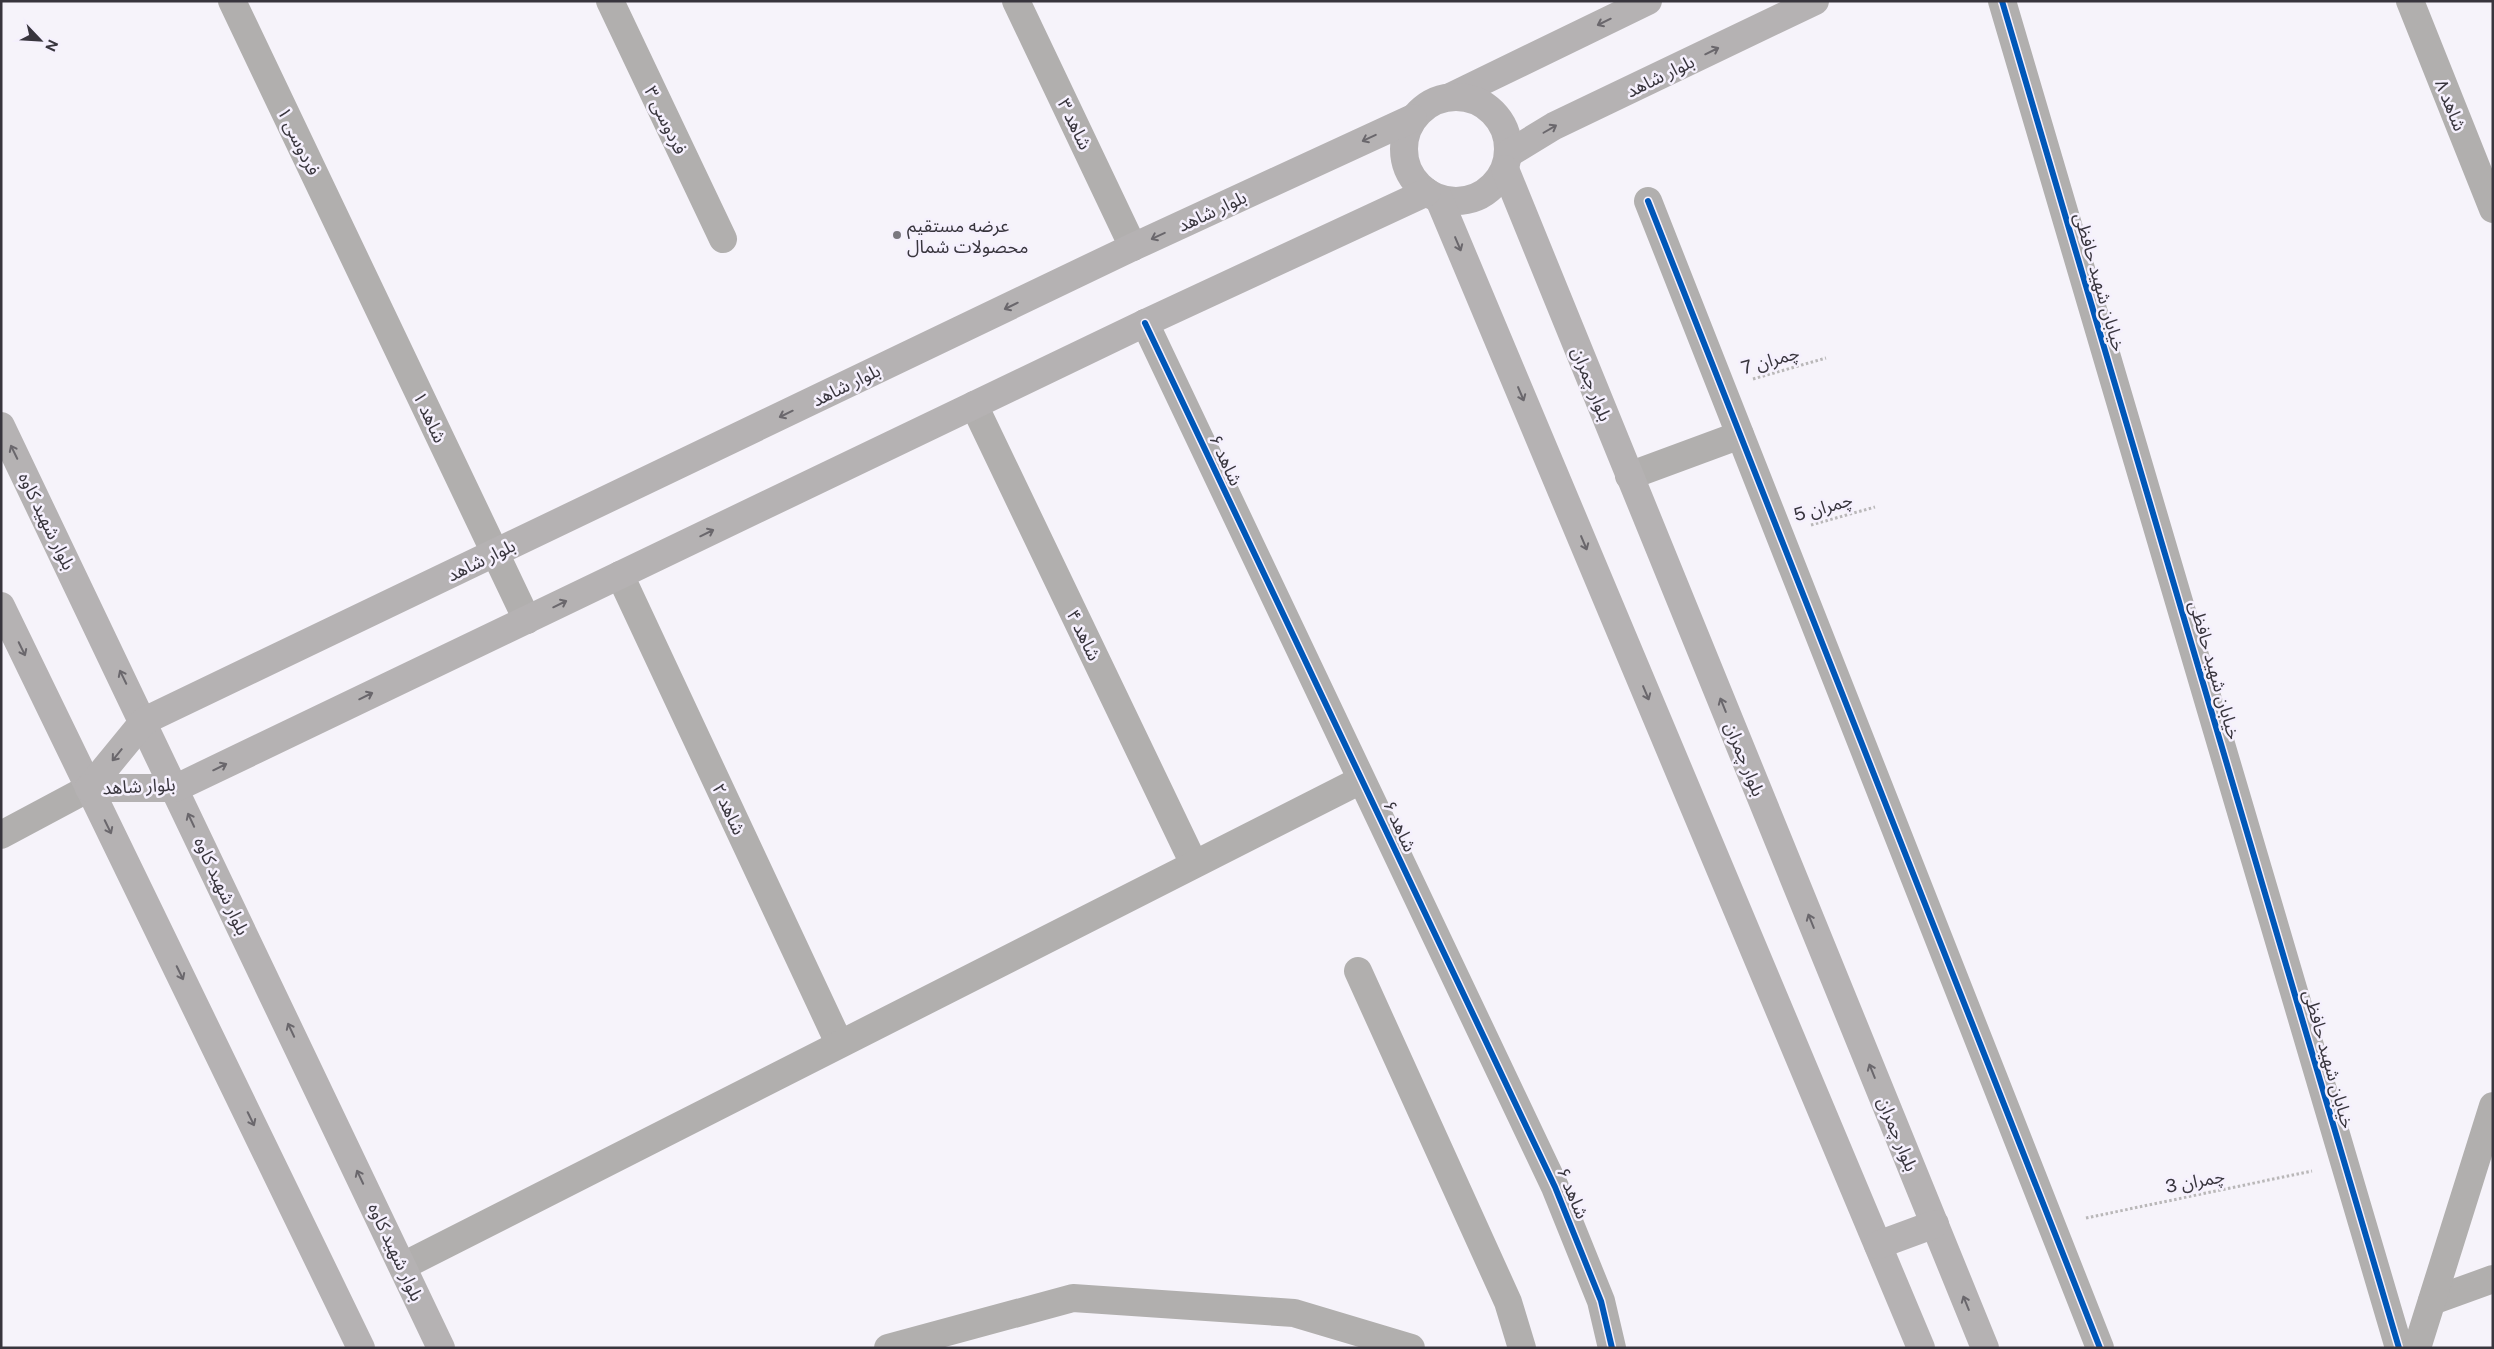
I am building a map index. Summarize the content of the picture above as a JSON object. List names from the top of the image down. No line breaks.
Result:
{"streets":{"main road":["بلوار شاهد","بلوار چمران","بلوار شهید کاوه"],"street":["شاهد ۸","فردوسی ۳","شاهد ۳","فردوسی ۱","خیابان شهید حافظی","شاهد ۱","شاهد ۶","شاهد ۴","شاهد ۲"],"path":["چمران 7","چمران 5","چمران 3"]},"crossings":[["بلوار شاهد","شاهد ۳"],["بلوار شاهد","بلوار چمران"],["بلوار شاهد","شاهد ۱"],["بلوار شاهد","شاهد ۶"],["بلوار شاهد","بلوار شهید کاوه"],["بلوار شاهد","شاهد ۴"],["بلوار شاهد","شاهد ۲"],["فردوسی ۱","شاهد ۱"],["خیابان شهید حافظی","چمران 3"]],"places":["عرضه مستقیم محصولات شمال"],"north":"bottom right"}
